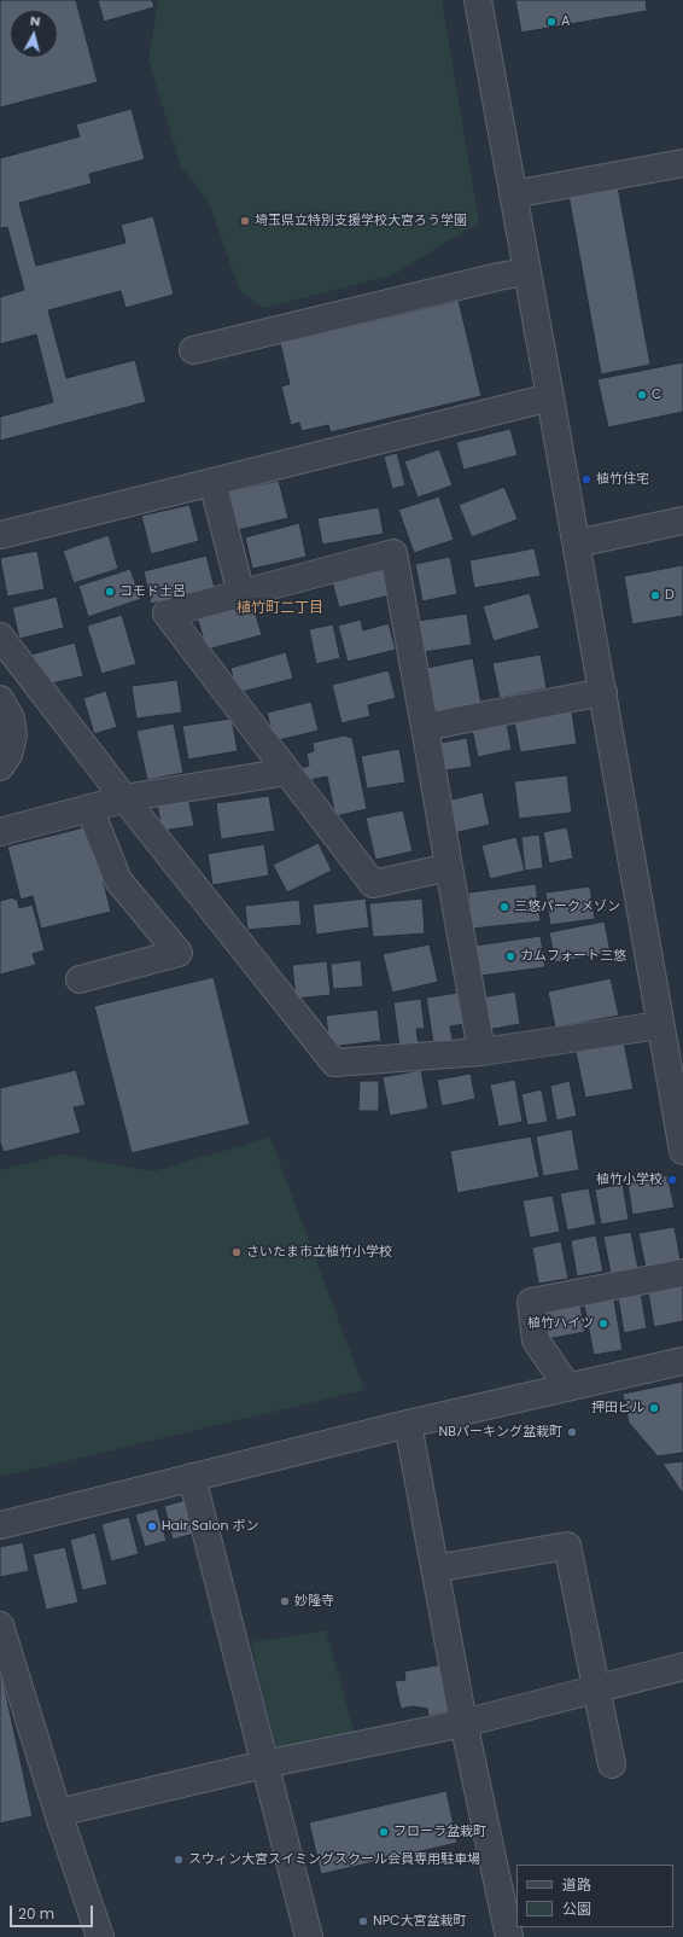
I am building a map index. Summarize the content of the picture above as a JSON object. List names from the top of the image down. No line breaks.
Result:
{"districts":["植竹町二丁目"],"places":["A","埼玉県立特別支援学校大宮ろう学園","C","植竹住宅","コモド土呂","D","三悠パークメゾン","カムフォート三悠","植竹小学校","さいたま市立植竹小学校","植竹ハイツ","押田ビル","NBパーキング盆栽町","Hair Salon ボン","妙隆寺","フローラ盆栽町","スウィン大宮スイミングスクール会員専用駐車場","NPC大宮盆栽町"],"legend":["道路","公園"],"scale_bar":"20 m","north":"top"}
